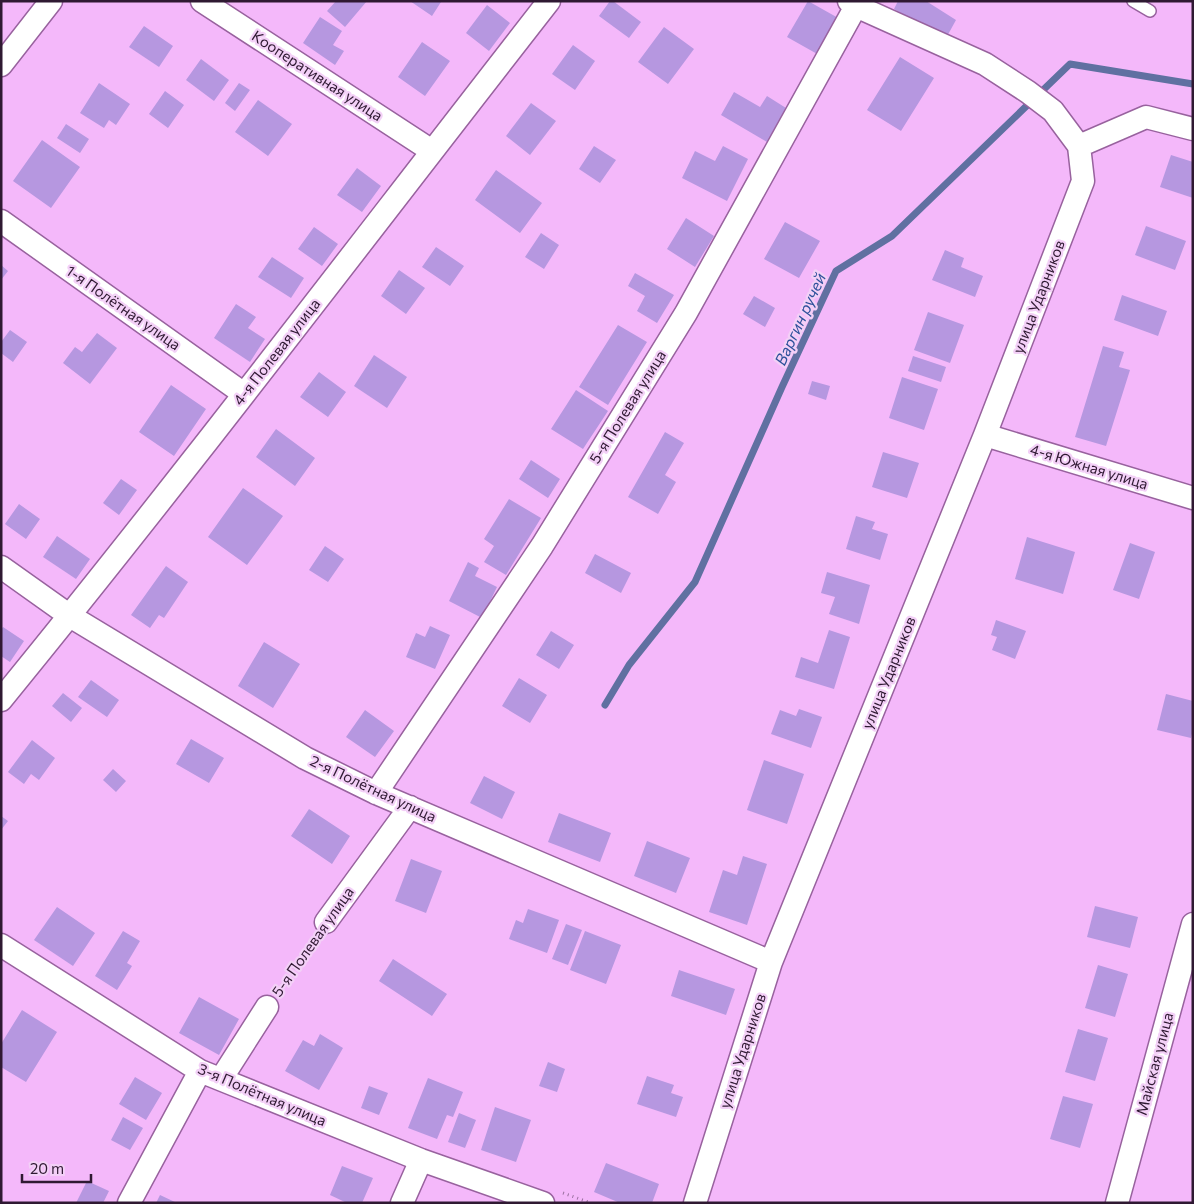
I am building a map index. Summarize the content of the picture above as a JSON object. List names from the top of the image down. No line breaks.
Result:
{"streets":{"street":["Кооперативная улица","улица Ударников","1-я Полётная улица","4-я Полевая улица","5-я Полевая улица","4-я Южная улица","2-я Полётная улица","Майская улица","3-я Полётная улица"]},"crossings":[["Кооперативная улица","4-я Полевая улица"],["улица Ударников","4-я Южная улица"],["улица Ударников","2-я Полётная улица"],["1-я Полётная улица","4-я Полевая улица"],["4-я Полевая улица","2-я Полётная улица"],["5-я Полевая улица","2-я Полётная улица"],["5-я Полевая улица","3-я Полётная улица"]],"water":["Варгин ручей"],"scale_bar":"20 m"}
